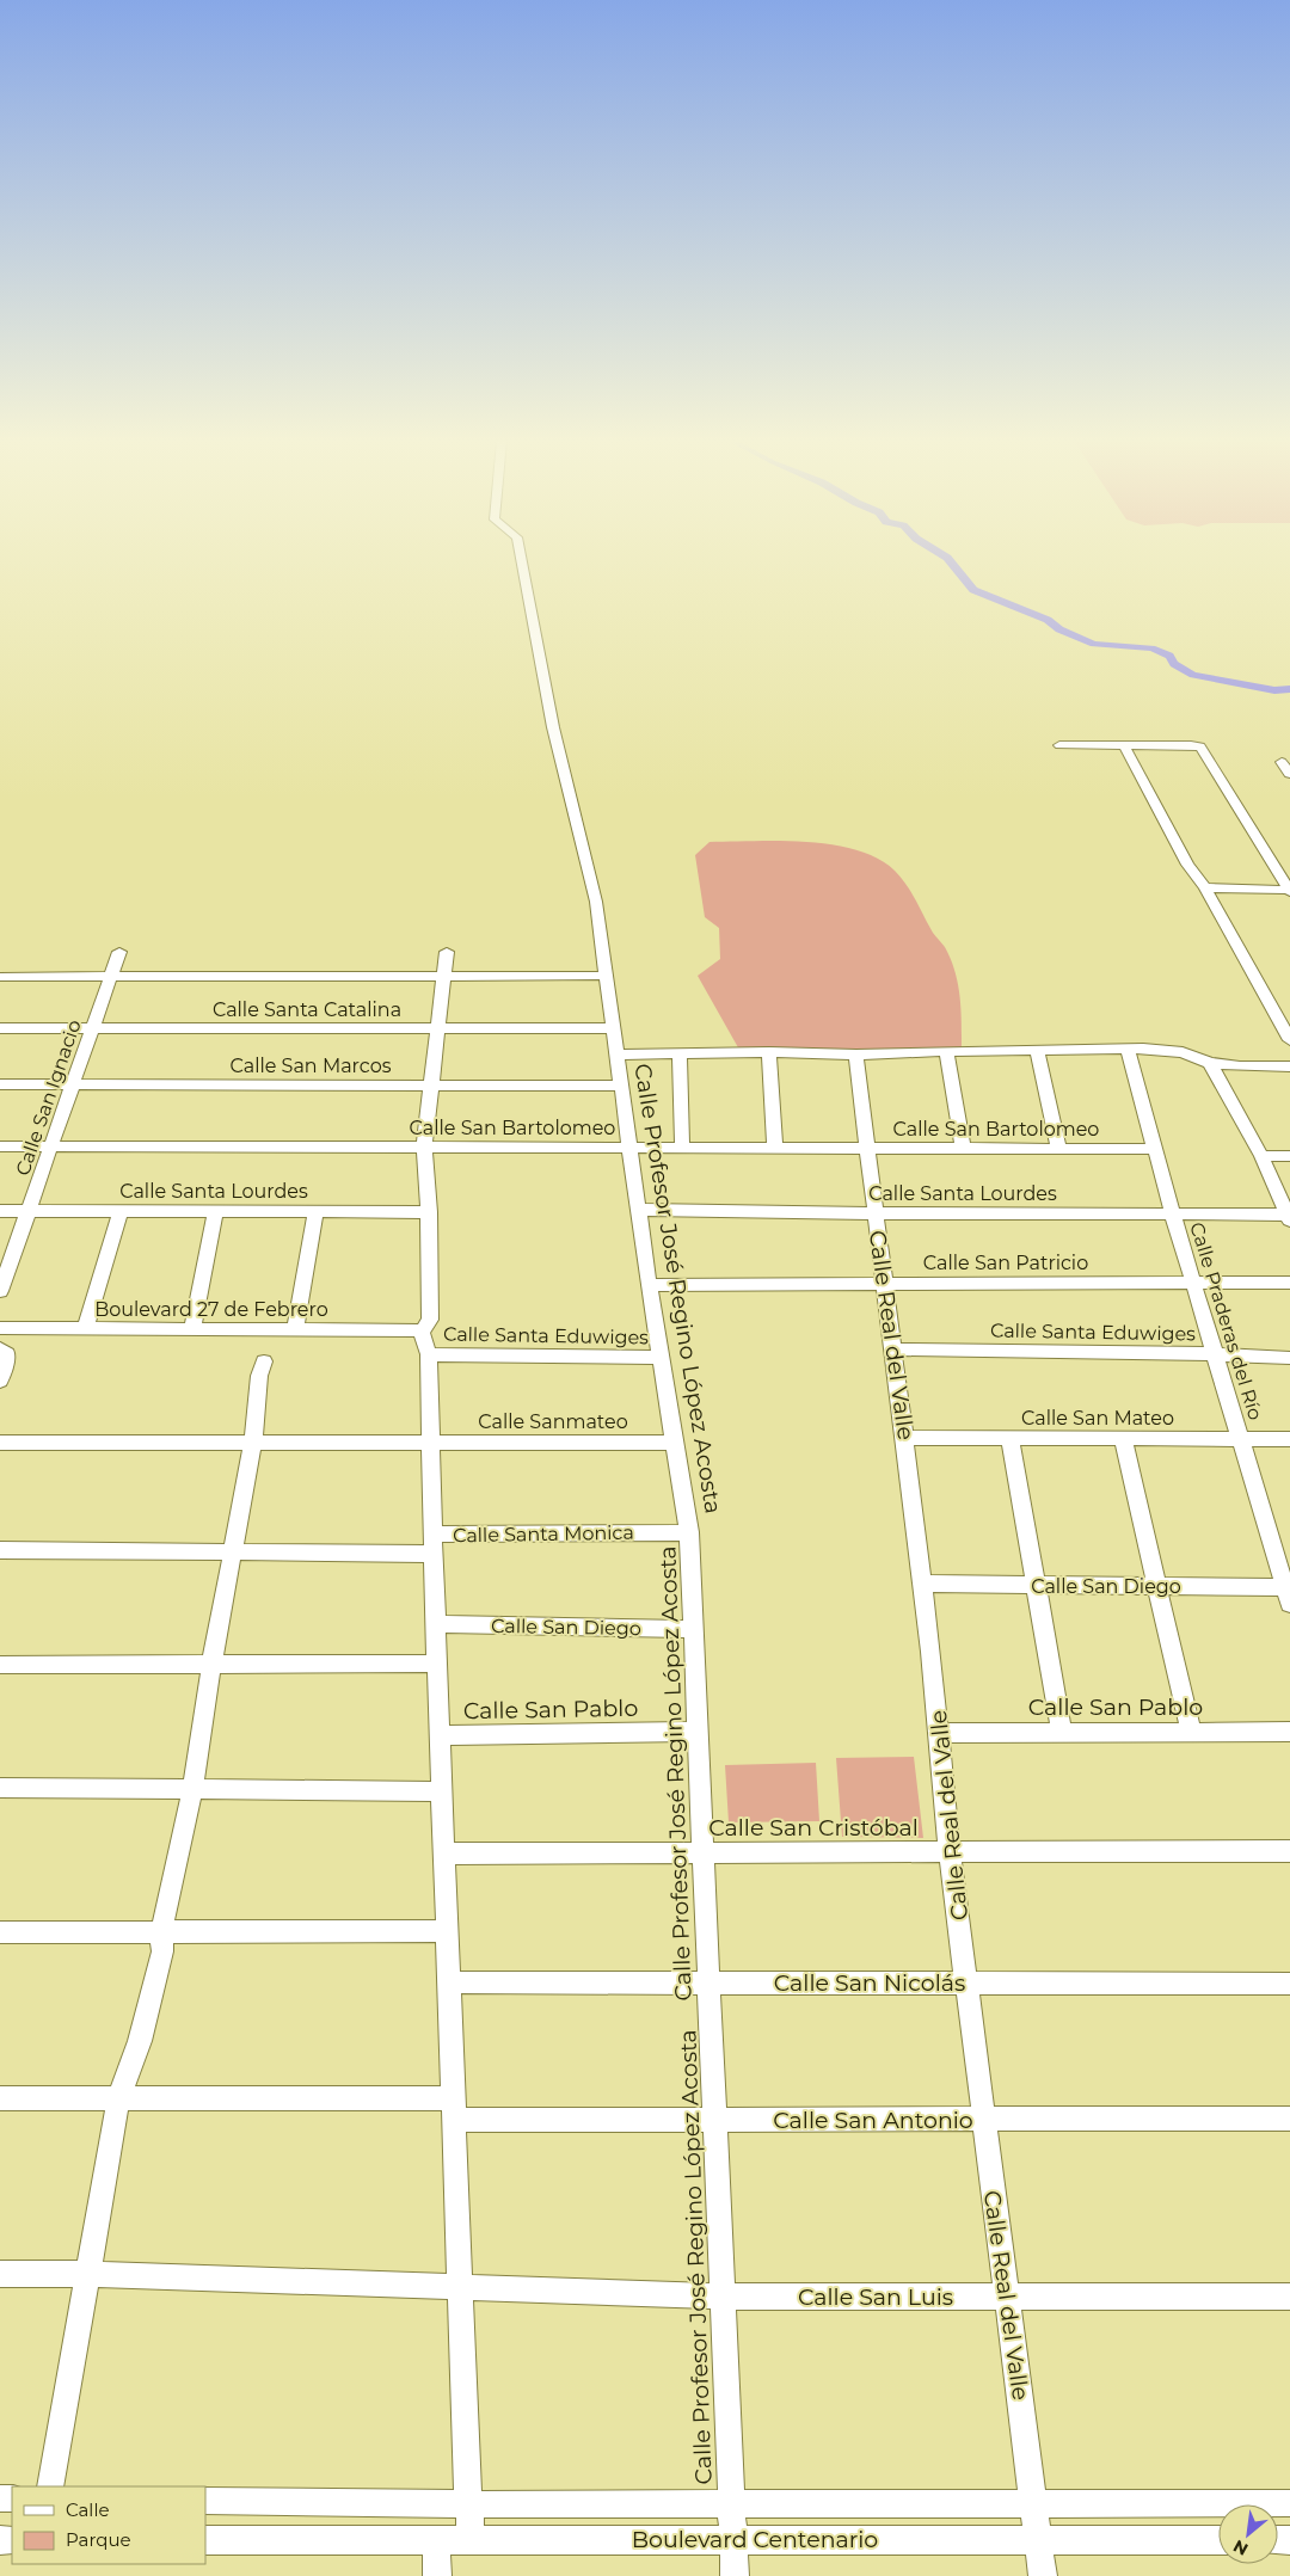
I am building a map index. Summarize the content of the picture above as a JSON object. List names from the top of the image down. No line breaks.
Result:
{"streets":{"street":["Calle Santa Catalina","Calle San Marcos","Calle San Ignacio","Calle San Bartolomeo","Calle Santa Lourdes","Calle San Patricio","Calle Profesor José Regino López Acosta","Boulevard 27 de Febrero","Calle Praderas del Río","Calle Santa Eduwiges","Calle Real del Valle","Calle San Mateo","Calle Sanmateo","Calle Santa Monica","Calle San Diego","Calle San Pablo","Calle San Cristóbal","Calle San Nicolás","Calle San Antonio","Calle San Luis","Boulevard Centenario"]},"crossings":[["Calle Santa Catalina","Calle San Ignacio"],["Calle Santa Catalina","Calle Profesor José Regino López Acosta"],["Calle San Marcos","Calle San Ignacio"],["Calle San Marcos","Calle Profesor José Regino López Acosta"],["Calle San Ignacio","Calle San Bartolomeo"],["Calle San Ignacio","Calle Santa Lourdes"],["Calle San Bartolomeo","Calle Profesor José Regino López Acosta"],["Calle San Bartolomeo","Calle Praderas del Río"],["Calle San Bartolomeo","Calle Real del Valle"],["Calle Santa Lourdes","Calle Profesor José Regino López Acosta"],["Calle Santa Lourdes","Calle Praderas del Río"],["Calle Santa Lourdes","Calle Real del Valle"],["Calle San Patricio","Calle Profesor José Regino López Acosta"],["Calle San Patricio","Calle Praderas del Río"],["Calle San Patricio","Calle Real del Valle"],["Calle Profesor José Regino López Acosta","Calle Santa Eduwiges"],["Calle Profesor José Regino López Acosta","Calle Sanmateo"],["Calle Profesor José Regino López Acosta","Calle Santa Monica"],["Calle Profesor José Regino López Acosta","Calle San Diego"],["Calle Profesor José Regino López Acosta","Calle San Pablo"],["Calle Profesor José Regino López Acosta","Calle San Cristóbal"],["Calle Profesor José Regino López Acosta","Calle San Nicolás"],["Calle Profesor José Regino López Acosta","Calle San Antonio"],["Calle Profesor José Regino López Acosta","Calle San Luis"],["Calle Profesor José Regino López Acosta","Boulevard Centenario"],["Calle Praderas del Río","Calle Santa Eduwiges"],["Calle Praderas del Río","Calle San Mateo"],["Calle Praderas del Río","Calle San Diego"],["Calle Santa Eduwiges","Calle Real del Valle"],["Calle Real del Valle","Calle San Mateo"],["Calle Real del Valle","Calle San Diego"],["Calle Real del Valle","Calle San Pablo"],["Calle Real del Valle","Calle San Cristóbal"],["Calle Real del Valle","Calle San Nicolás"],["Calle Real del Valle","Calle San Antonio"],["Calle Real del Valle","Calle San Luis"],["Calle Real del Valle","Boulevard Centenario"]],"legend":["Calle","Parque"],"north":"bottom left"}
